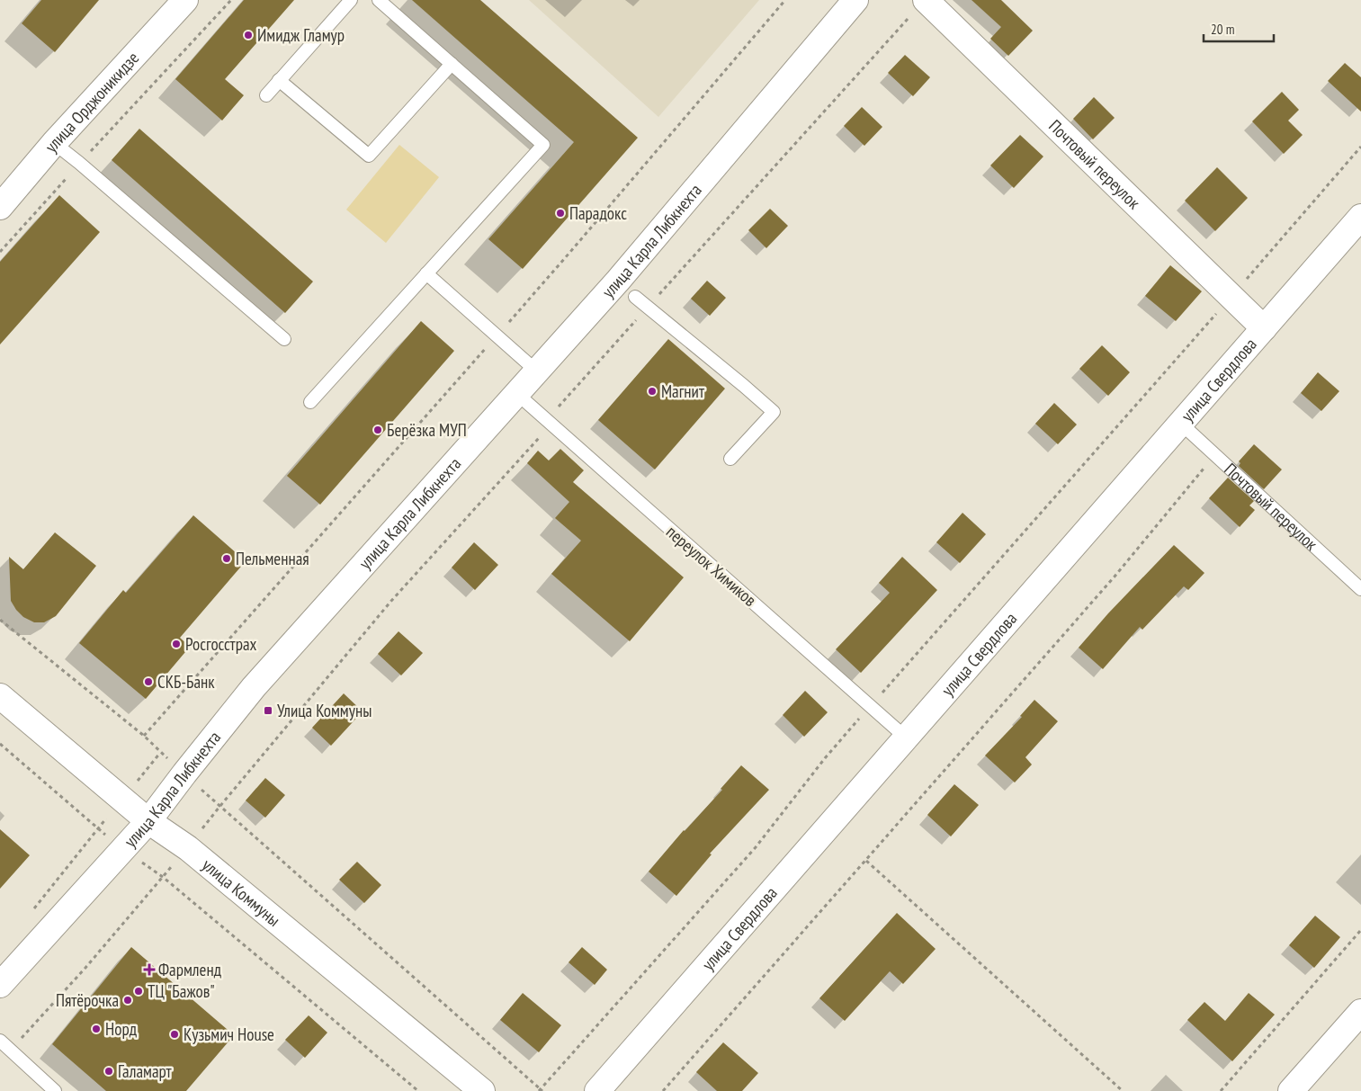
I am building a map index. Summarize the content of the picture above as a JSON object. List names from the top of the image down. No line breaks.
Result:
{"streets":{"street":["улица Орджоникидзе","Почтовый переулок","улица Карла Либкнехта","улица Свердлова","улица Коммуны"],"lane":["переулок Химиков"]},"crossings":[["Почтовый переулок","улица Свердлова"],["улица Карла Либкнехта","переулок Химиков"],["улица Карла Либкнехта","улица Коммуны"],["улица Свердлова","переулок Химиков"]],"places":{"other":["Имидж Гламур","Парадокс","Магнит","Берёзка МУП","Пельменная","Росгосстрах","СКБ-Банк","ТЦ \"Бажов\"","Пятёрочка","Норд","Кузьмич House","Галамарт"],"transit":["Улица Коммуны"],"health":["Фармленд"]},"scale_bar":"20 m"}
